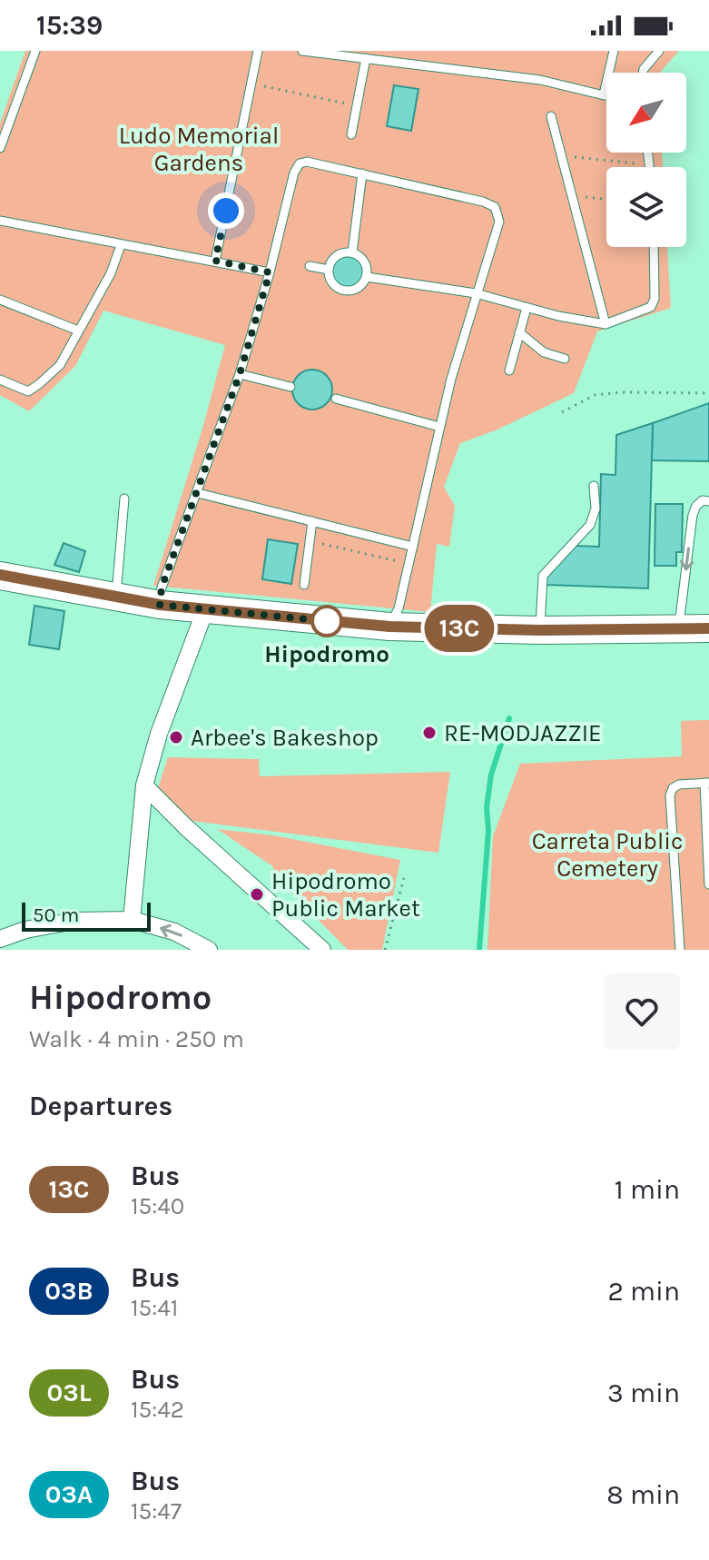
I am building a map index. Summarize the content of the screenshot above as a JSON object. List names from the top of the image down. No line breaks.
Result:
{"parks":["Ludo Memorial Gardens","Carreta Public Cemetery"],"places":["Hipodromo","RE-MODJAZZIE","Arbee's Bakeshop","Hipodromo Public Market"],"lines":["bus line 13C"],"scale_bar":"50 m","north":"bottom left","page":{"status":"15:39","on_map":"13C","scale":"50 m","heading":[["Hipodromo","Walk · 4 min · 250 m"],"Departures"],"list":[{"mark":"13C","name":"Bus","note":"15:40","value":"1 min"},{"mark":"03B","name":"Bus","note":"15:41","value":"2 min"},{"mark":"03L","name":"Bus","note":"15:42","value":"3 min"},{"mark":"03A","name":"Bus","note":"15:47","value":"8 min"}]}}
